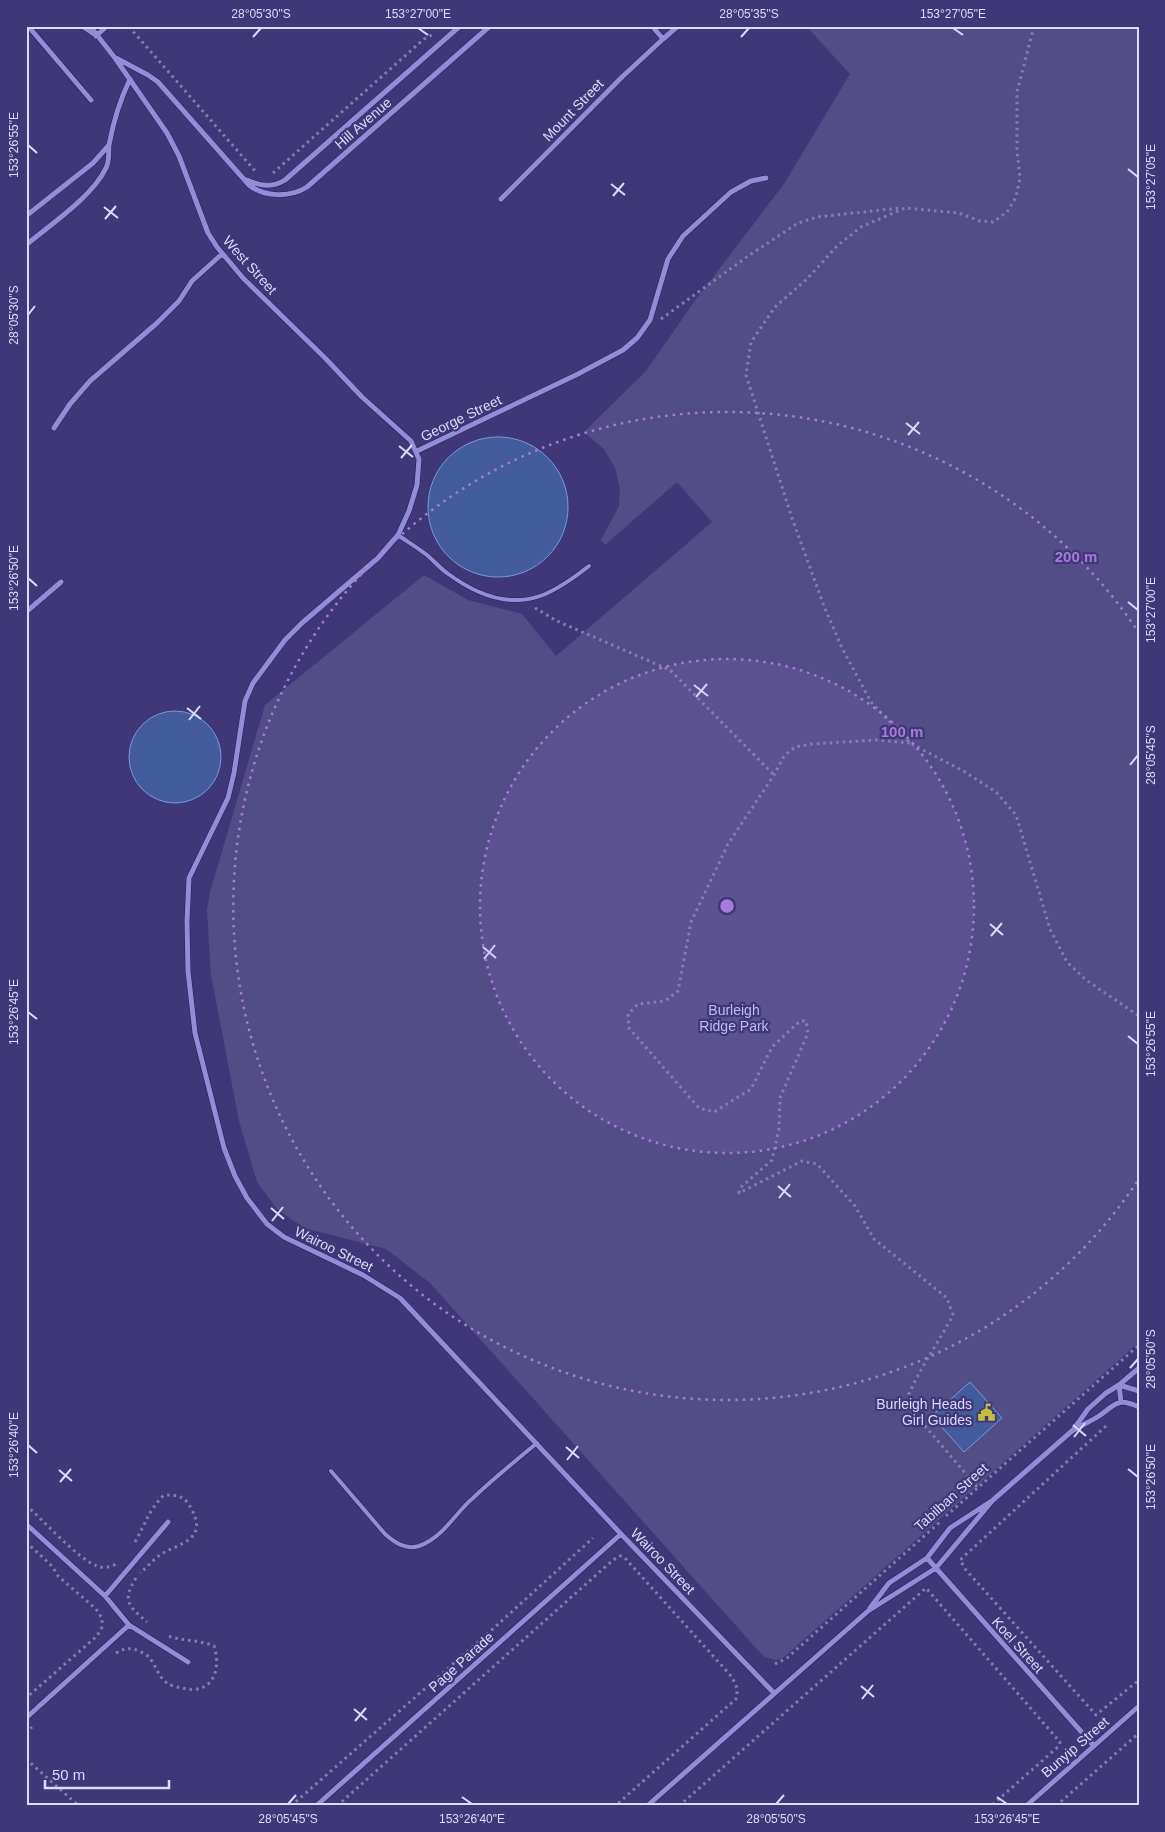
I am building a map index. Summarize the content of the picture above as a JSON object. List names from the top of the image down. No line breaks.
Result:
{"streets":{"street":["Mount Street","Hill Avenue","West Street","George Street","Wairoo Street","Tabilban Street","Koel Street","Page Parade","Bunyip Street"]},"crossings":[["Hill Avenue","West Street"],["West Street","George Street"],["George Street","Wairoo Street"],["Wairoo Street","Tabilban Street"],["Wairoo Street","Page Parade"],["Tabilban Street","Koel Street"],["Koel Street","Bunyip Street"]],"parks":["Burleigh Ridge Park"],"places":{"public building":["Burleigh Heads Girl Guides"]},"scale_bar":"50 m","coordinates":["28°05'30\"S","153°27'00\"E","28°05'35\"S","153°27'05\"E","153°26'55\"E","153°26'50\"E","28°05'45\"S","153°26'45\"E","28°05'50\"S","153°26'40\"E"],"rings":["200 m","100 m"]}
